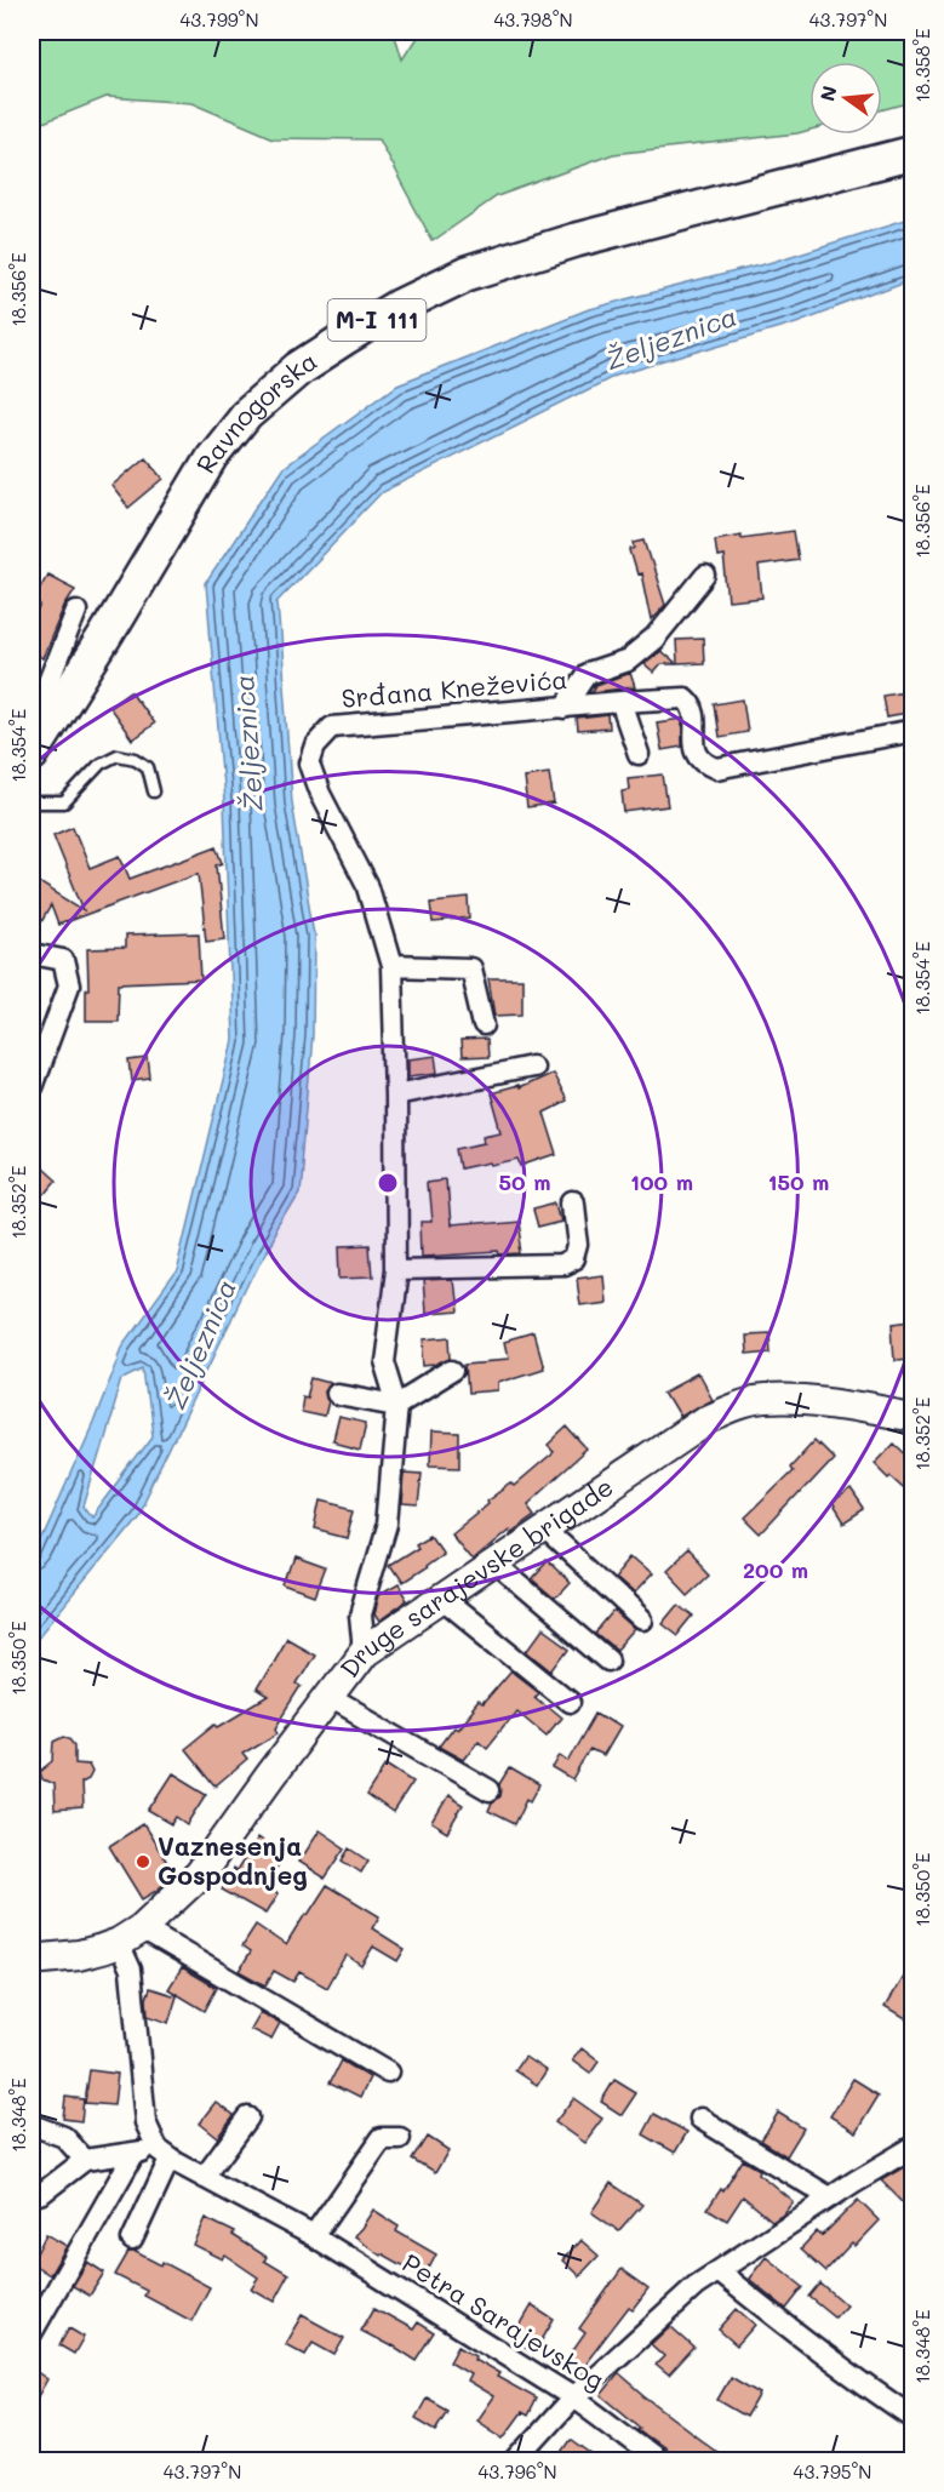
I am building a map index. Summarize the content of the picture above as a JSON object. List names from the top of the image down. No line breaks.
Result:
{"streets":{"main road":["M-I 111","Ravnogorska","Druge sarajevske brigade"],"street":["Srđana Kneževića","Petra Sarajevskog"]},"crossings":[["Srđana Kneževića","Druge sarajevske brigade"]],"water":["Željeznica"],"places":["Vaznesenja Gospodnjeg"],"north":"left","coordinates":["43.799°N","43.798°N","43.797°N","18.358°E","18.356°E","18.354°E","18.352°E","18.350°E","18.348°E","43.796°N","43.795°N"],"rings":["50 m","100 m","150 m","200 m"]}
